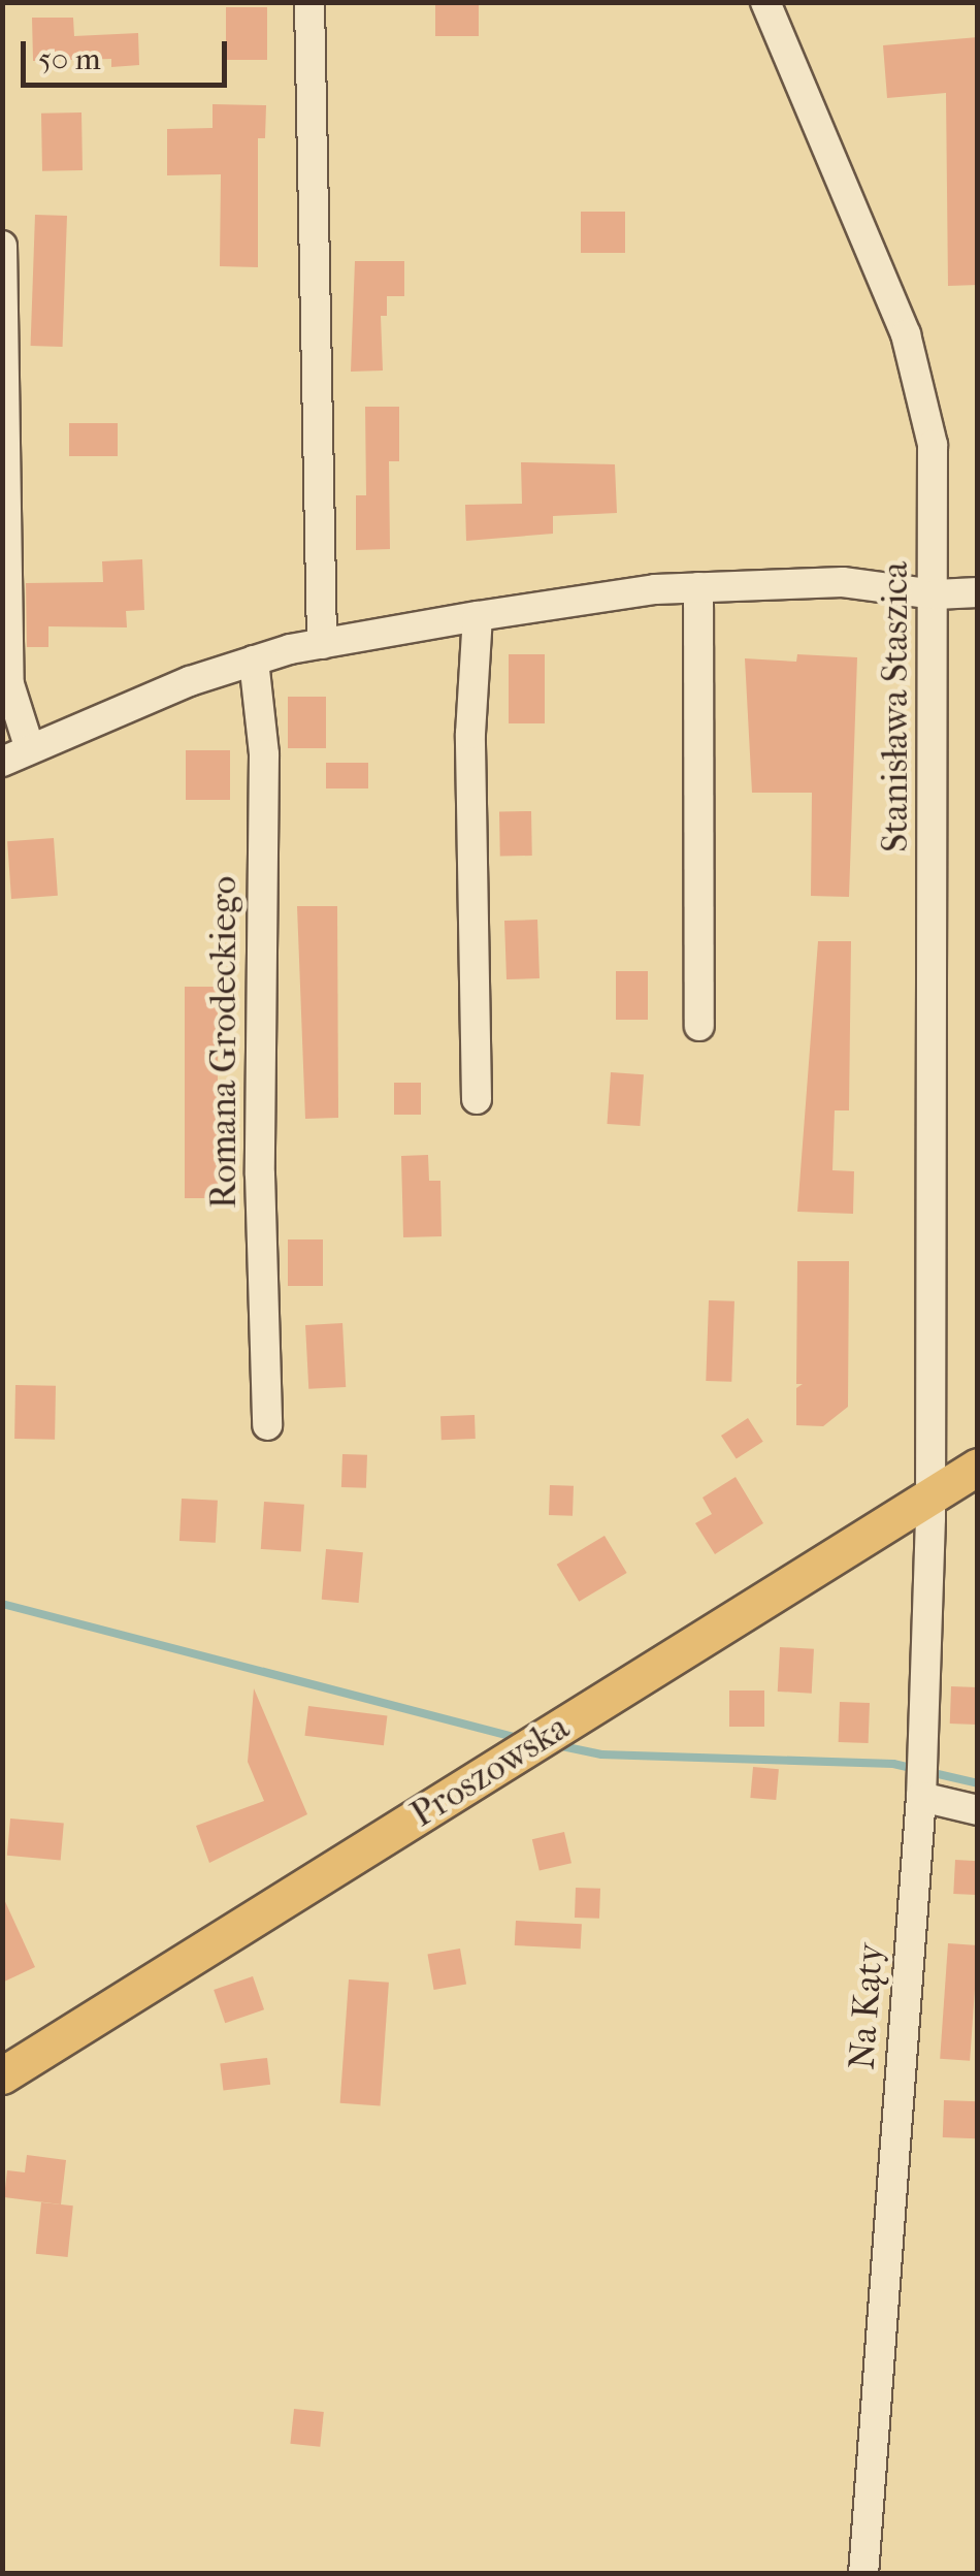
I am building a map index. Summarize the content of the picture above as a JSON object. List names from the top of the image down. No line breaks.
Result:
{"streets":{"main road":["Proszowska"],"street":["Stanisława Staszica","Romana Grodeckiego","Na Kąty"]},"crossings":[["Stanisława Staszica","Na Kąty"],["Proszowska","Na Kąty"]],"scale_bar":"50 m"}
